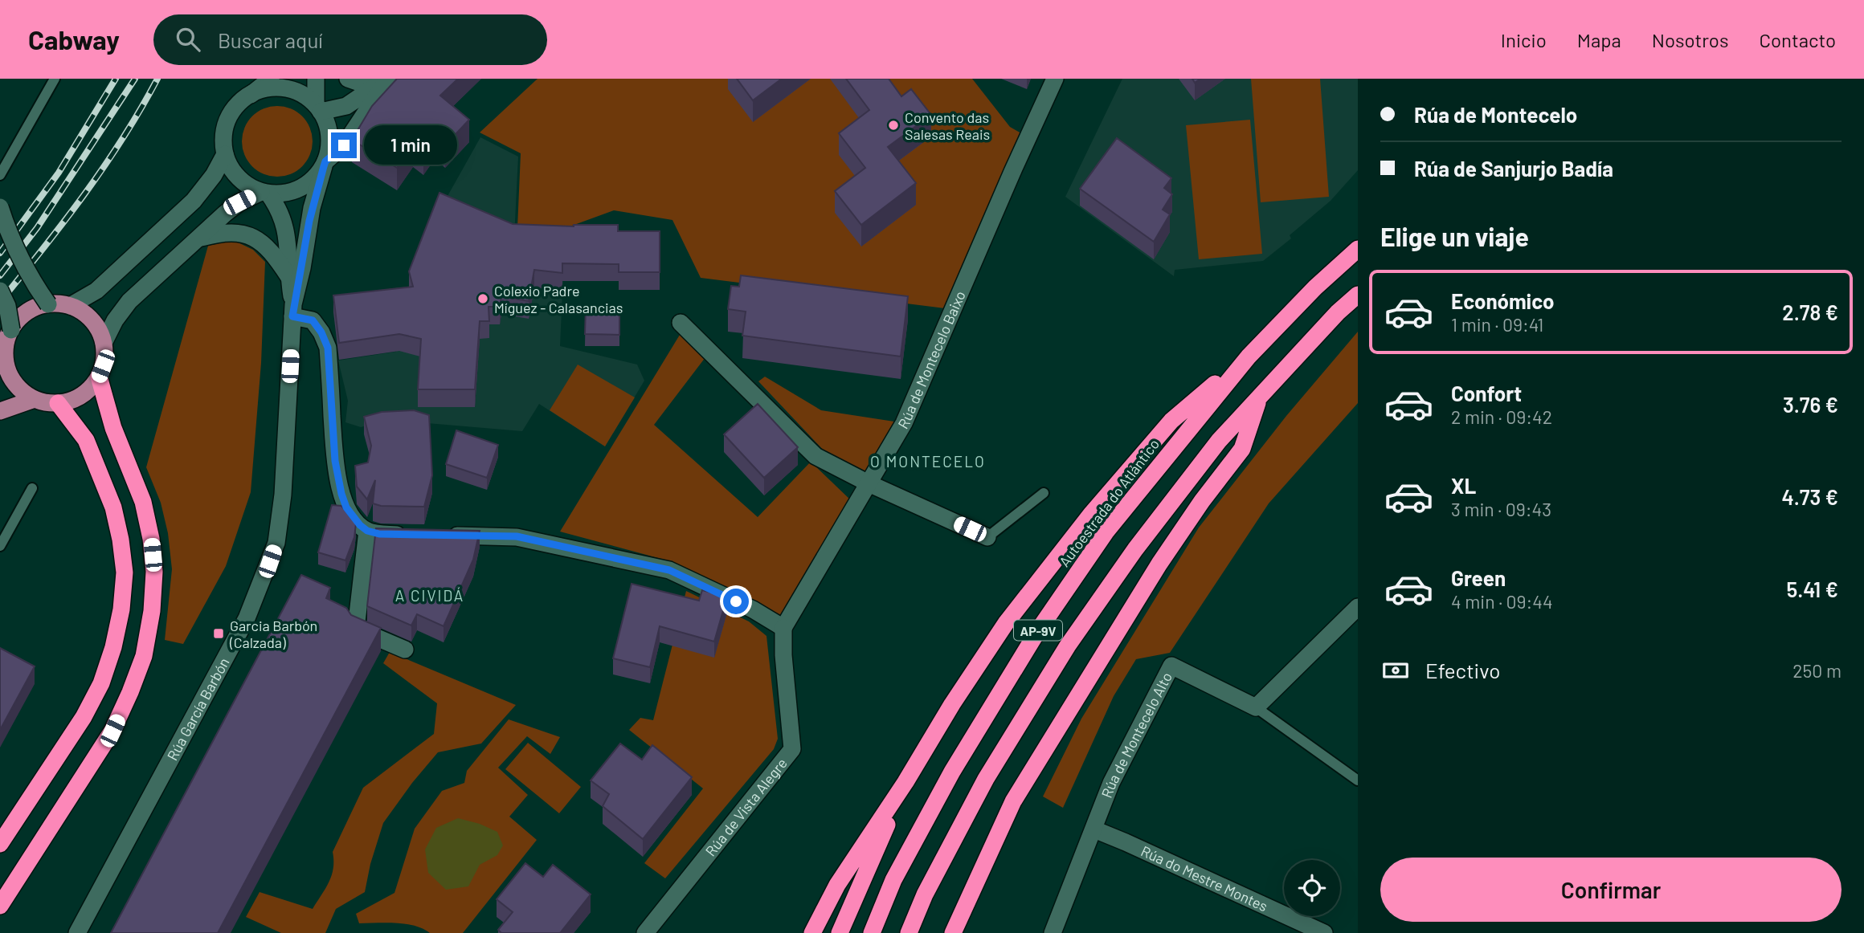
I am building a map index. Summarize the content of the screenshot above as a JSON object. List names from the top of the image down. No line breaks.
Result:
{"streets":{"highway":["Autoestrada do Atlántico","AP-9V"],"street":["Rúa de Montecelo Baixo","Rúa García Barbón","Rúa de Montecelo Alto","Rúa de Vista Alegre","Rúa do Mestre Montes"]},"crossings":[["Rúa de Montecelo Baixo","Rúa de Vista Alegre"],["Autoestrada do Atlántico","AP-9V"],["Rúa de Montecelo Alto","Rúa do Mestre Montes"]],"districts":["O MONTECELO","A CIVIDÁ"],"places":{"other":["Convento das Salesas Reais","Colexio Padre Míguez - Calasancias"],"transit":["Garcia Barbón (Calzada)"]},"page":{"header":"Cabway","search":"Buscar aquí","nav":["Inicio","Mapa","Nosotros","Contacto"],"banner":["Rúa de Montecelo","Rúa de Sanjurjo Badía"],"bubble":"1 min","heading":"Elige un viaje","list":[{"name":"Económico","note":"1 min · 09:41","value":"2.78 €"},{"name":"Confort","note":"2 min · 09:42","value":"3.76 €"},{"name":"XL","note":"3 min · 09:43","value":"4.73 €"},{"name":"Green","note":"4 min · 09:44","value":"5.41 €"}],"pay":["Efectivo","250 m"],"buttons":"Confirmar"}}
